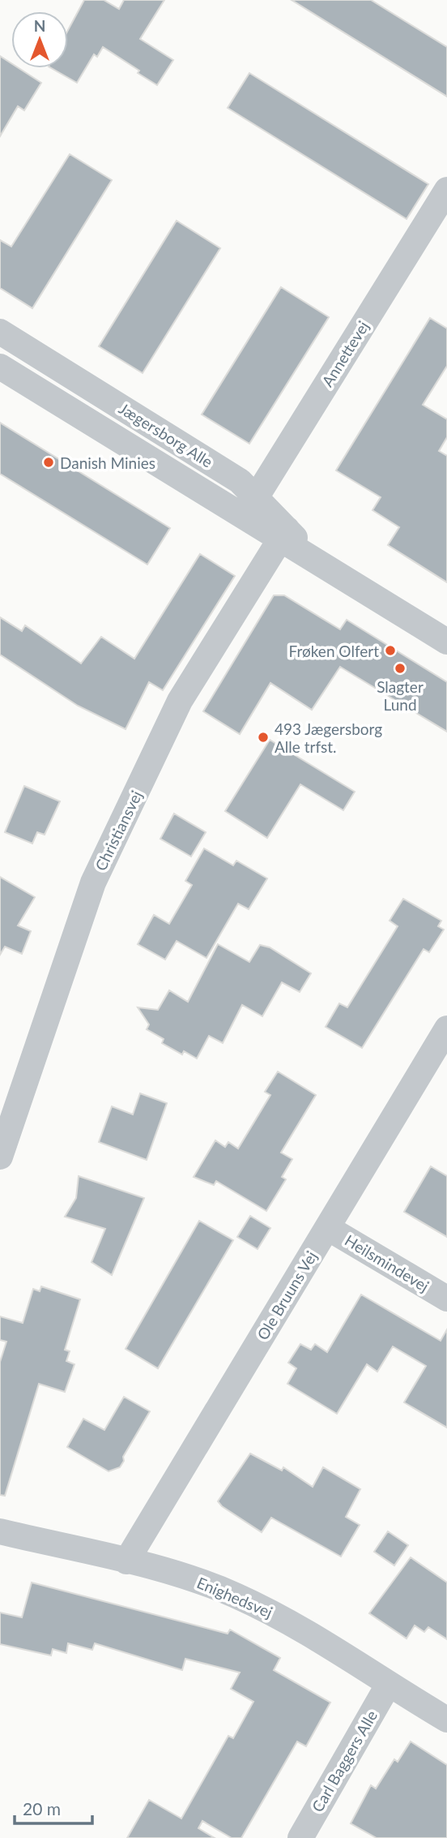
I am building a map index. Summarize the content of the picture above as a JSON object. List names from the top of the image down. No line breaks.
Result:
{"streets":{"street":["Annettevej","Jægersborg Alle","Christiansvej","Heilsmindevej","Ole Bruuns Vej","Enighedsvej","Carl Baggers Alle"]},"crossings":[["Annettevej","Jægersborg Alle"],["Jægersborg Alle","Christiansvej"],["Heilsmindevej","Ole Bruuns Vej"],["Ole Bruuns Vej","Enighedsvej"],["Enighedsvej","Carl Baggers Alle"]],"places":["Danish Minies","Frøken Olfert","Slagter Lund","493 Jægersborg Alle trfst."],"scale_bar":"20 m","north":"top"}
